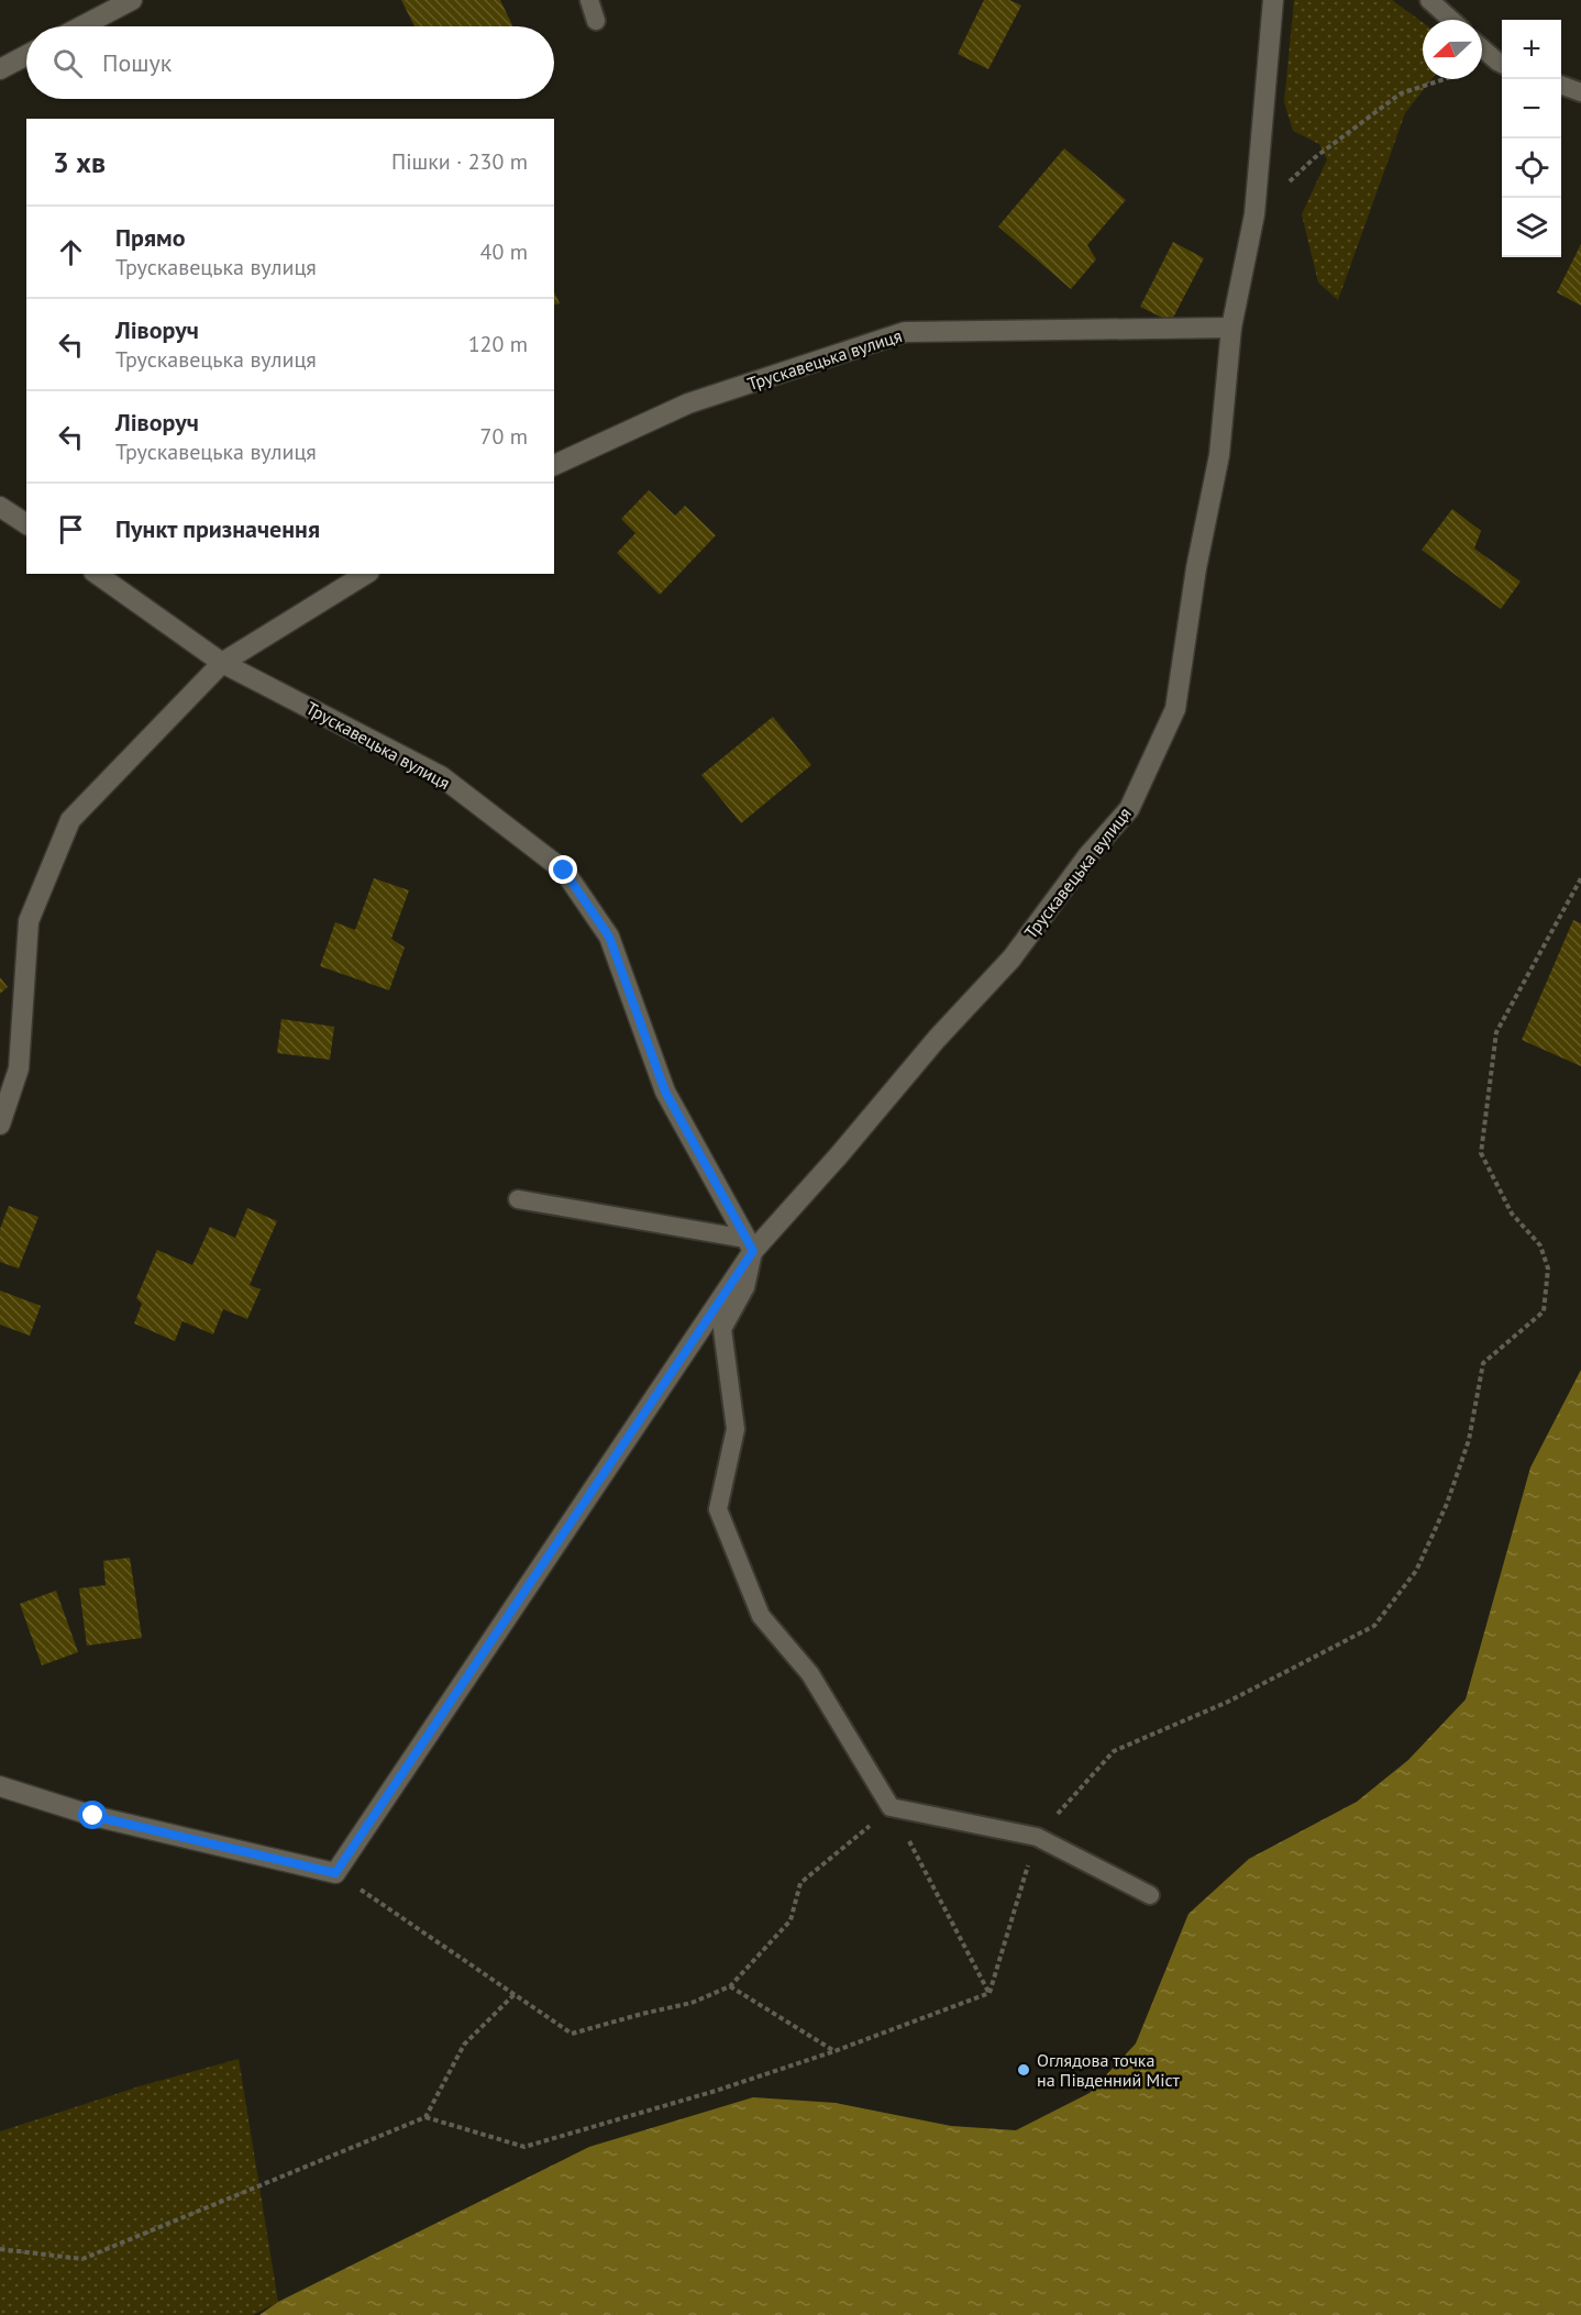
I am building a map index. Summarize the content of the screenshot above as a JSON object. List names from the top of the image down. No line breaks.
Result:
{"streets":{"street":["Трускавецька вулиця"]},"places":["Оглядова точка на Південний Міст"],"north":"left","page":{"map_buttons":["+","−"],"search":"Пошук","heading":["3 хв","Пішки · 230 m"],"list":[["Прямо","Трускавецька вулиця","40 m"],["Ліворуч","Трускавецька вулиця","120 m"],["Ліворуч","Трускавецька вулиця","70 m"],"Пункт призначення"]}}
